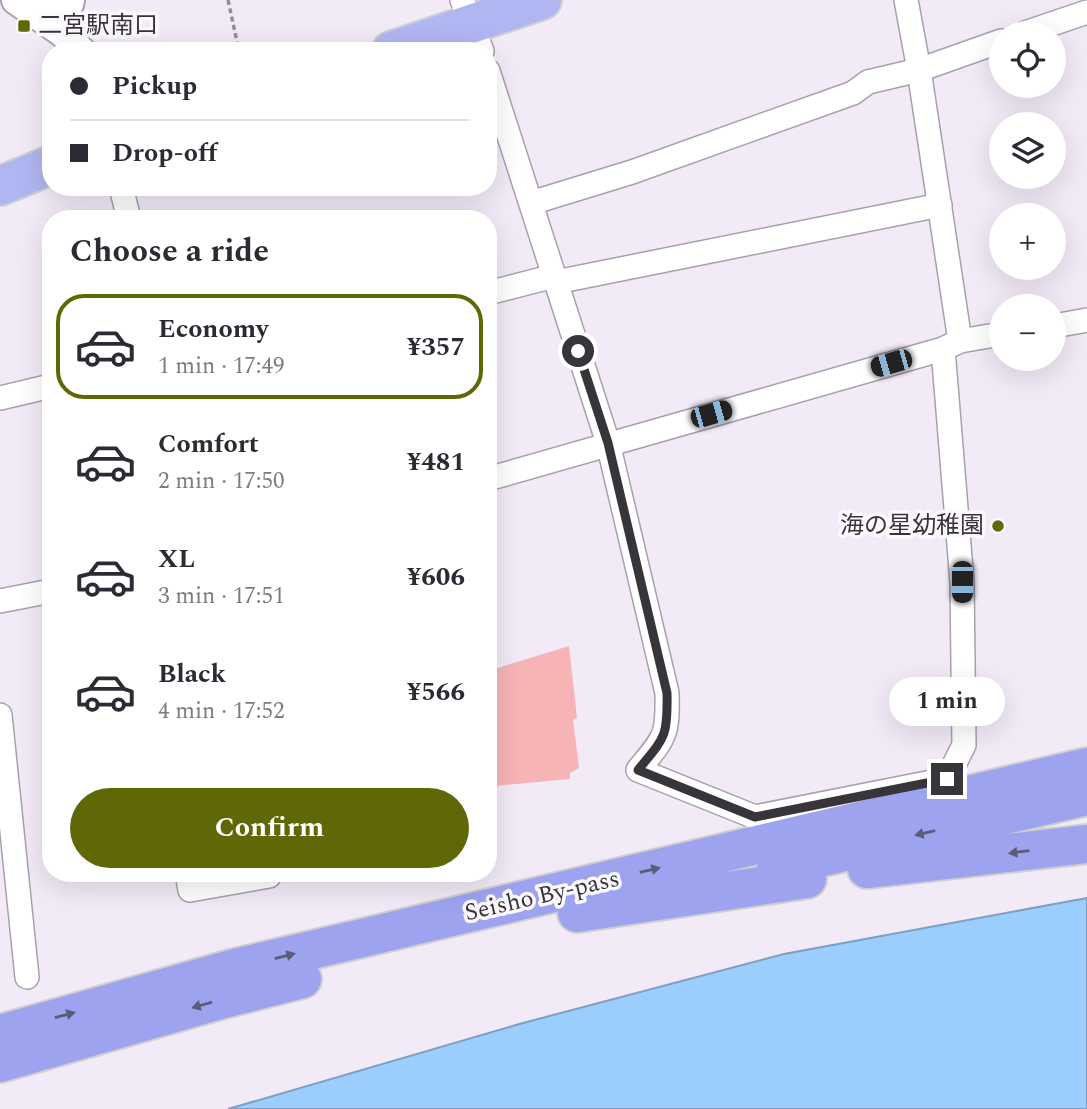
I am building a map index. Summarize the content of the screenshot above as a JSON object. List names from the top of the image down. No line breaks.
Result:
{"streets":{"highway":["Seisho By-pass"]},"places":{"transit":["二宮駅南口"],"other":["海の星幼稚園"]},"page":{"map_buttons":["+","−"],"banner":["Pickup","Drop-off"],"heading":"Choose a ride","list":[{"name":"Economy","note":"1 min · 17:49","value":"¥357"},{"name":"Comfort","note":"2 min · 17:50","value":"¥481"},{"name":"XL","note":"3 min · 17:51","value":"¥606"},{"name":"Black","note":"4 min · 17:52","value":"¥566"}],"bubble":"1 min","buttons":"Confirm"}}
